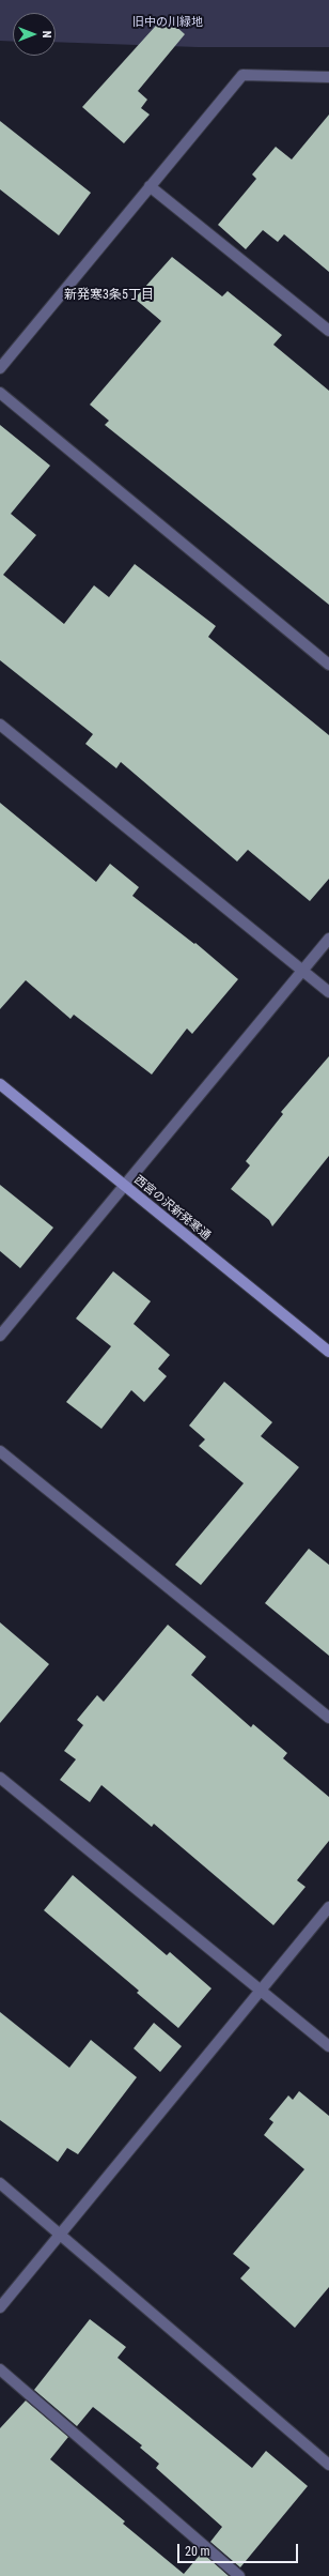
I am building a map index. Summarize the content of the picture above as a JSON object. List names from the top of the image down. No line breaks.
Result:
{"streets":{"street":["西宮の沢新発寒通"]},"districts":["新発寒3条5丁目"],"parks":["旧中の川緑地"],"scale_bar":"20 m","north":"right"}
